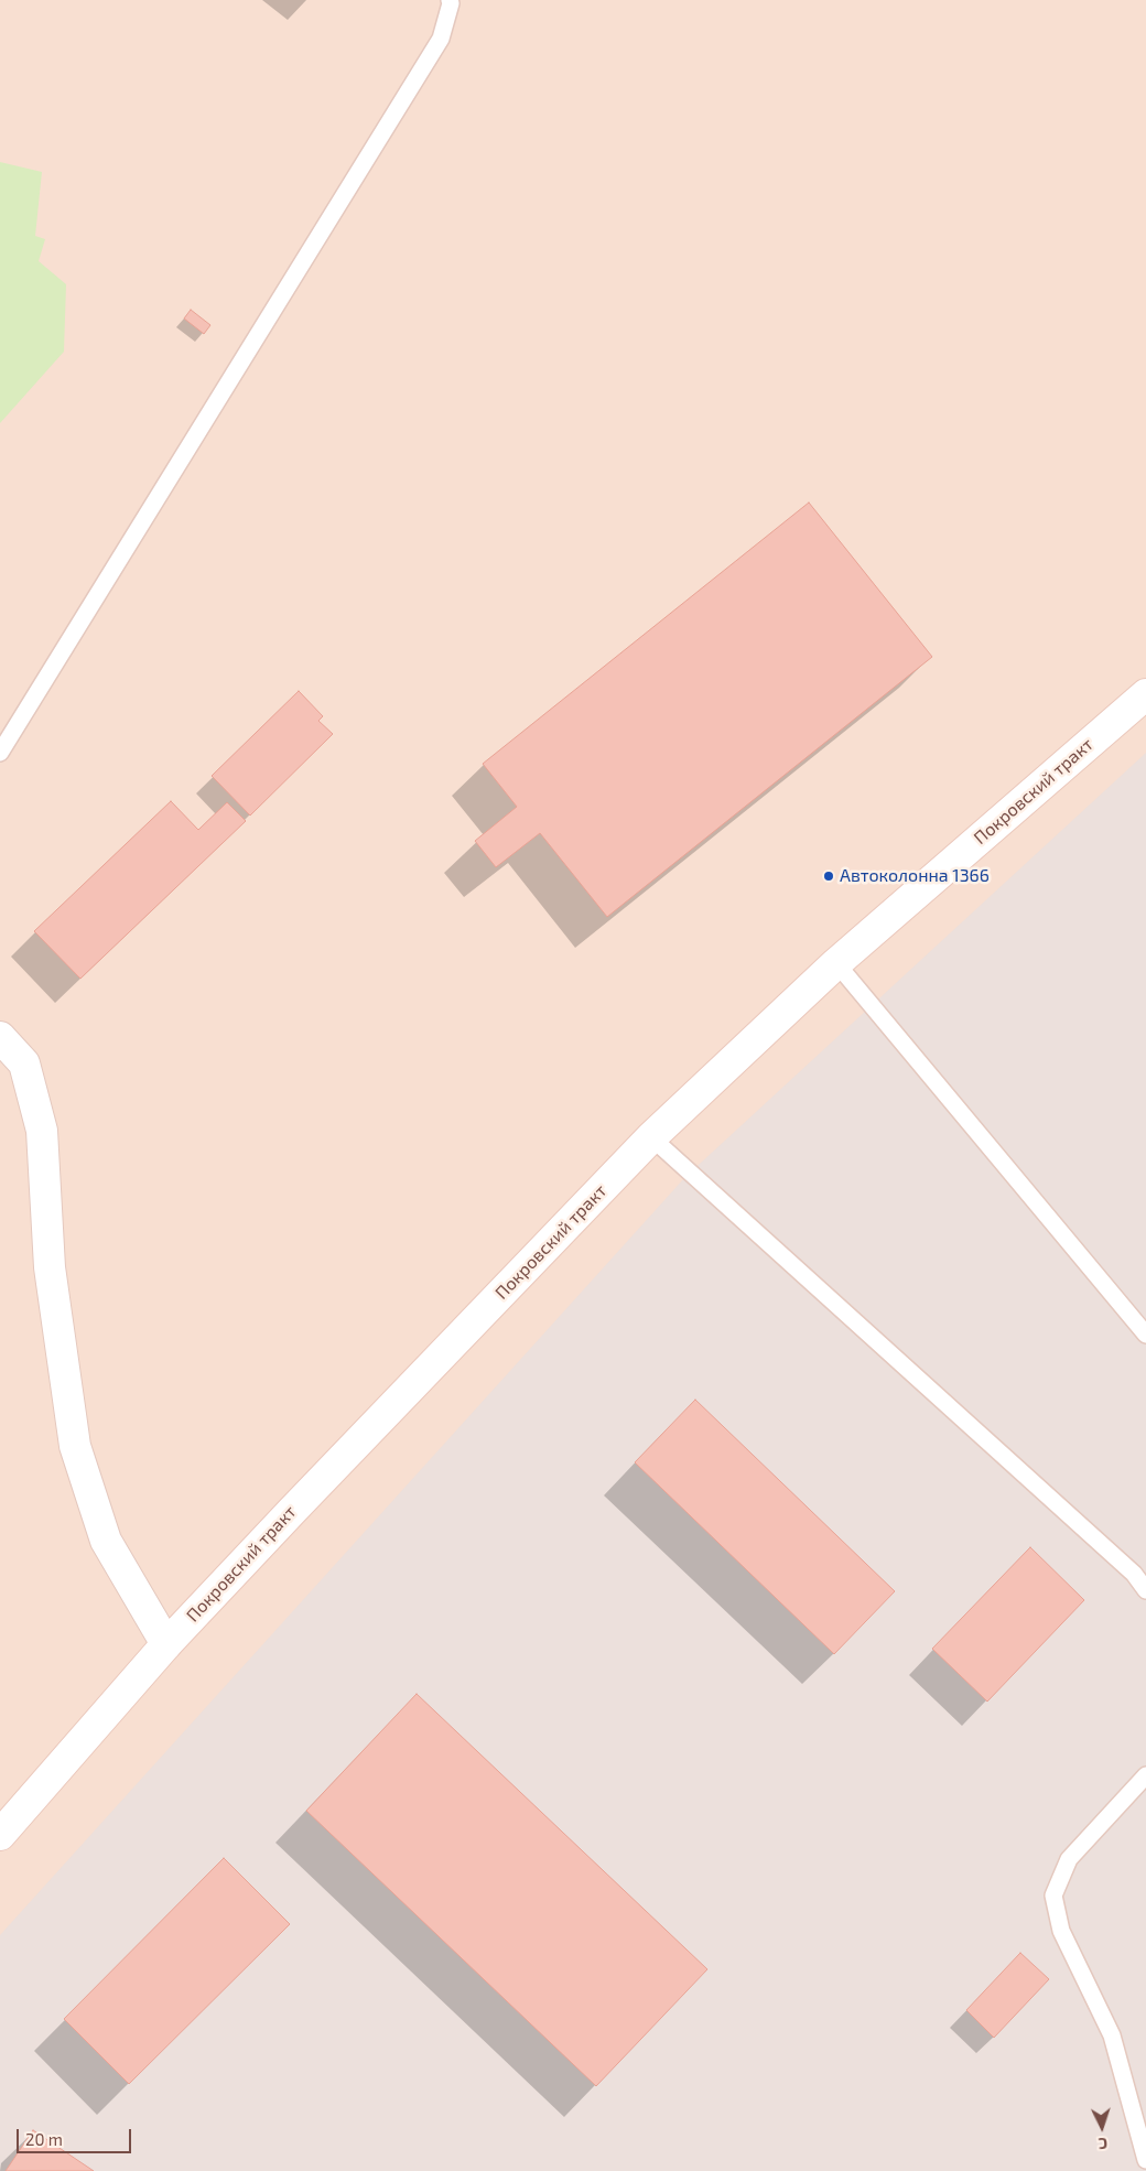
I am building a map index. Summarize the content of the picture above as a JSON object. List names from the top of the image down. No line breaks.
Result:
{"streets":{"main road":["Покровский тракт"]},"places":["Автоколонна 1366"],"scale_bar":"20 m","north":"bottom"}
